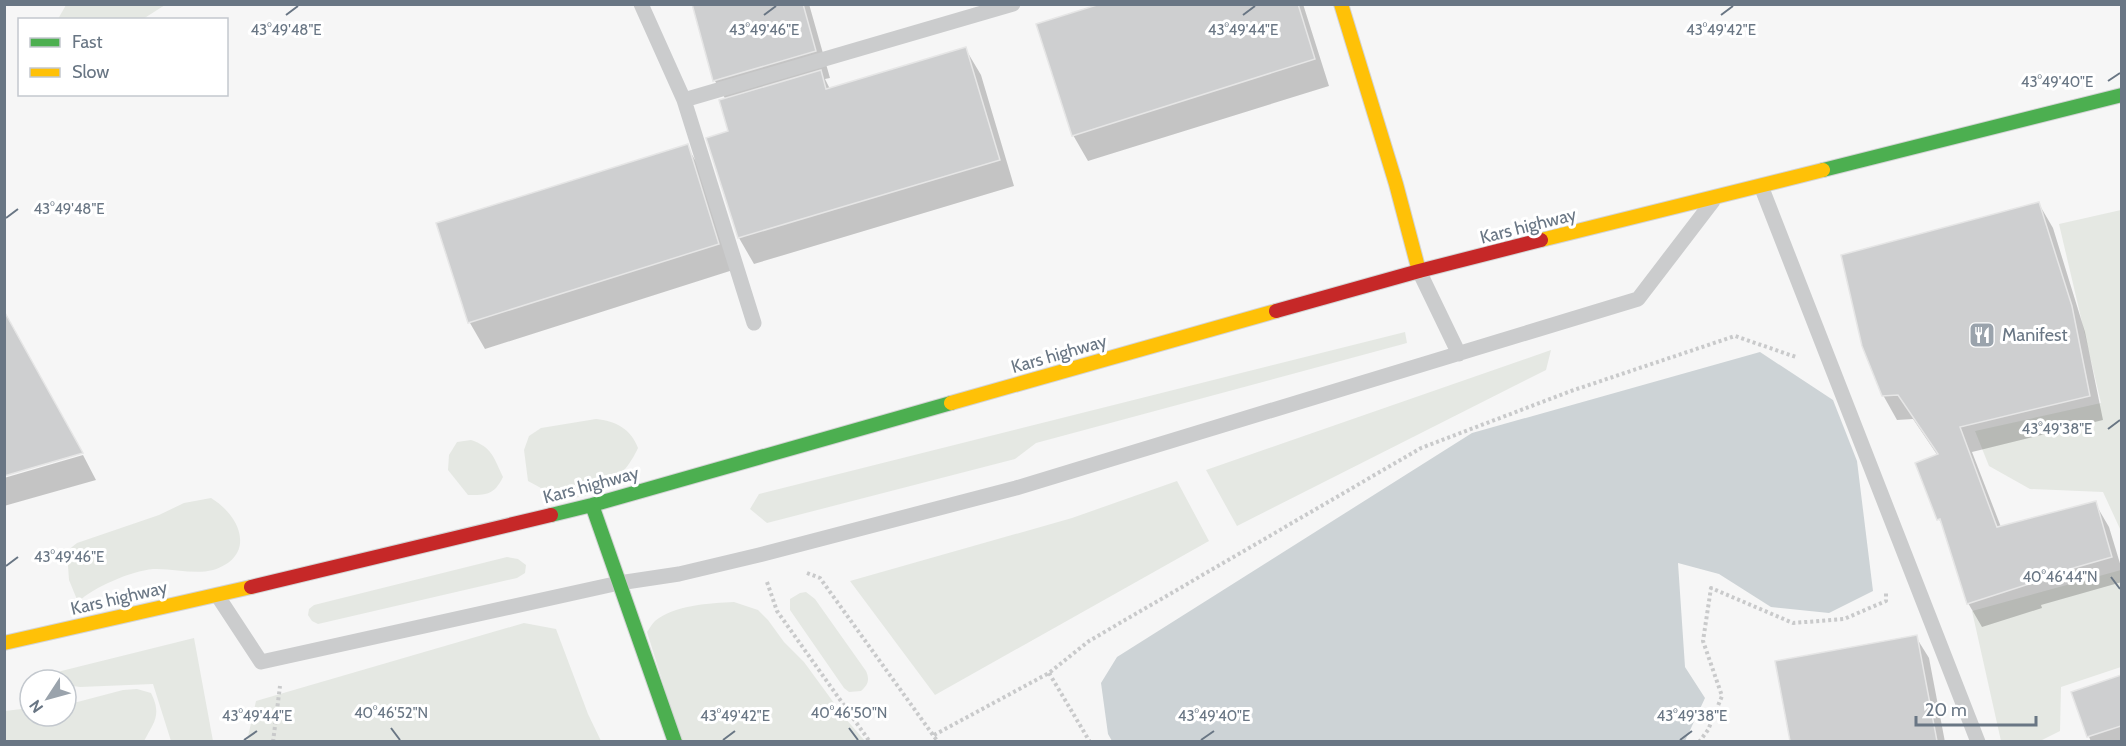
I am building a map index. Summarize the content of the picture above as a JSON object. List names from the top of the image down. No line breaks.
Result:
{"streets":{"main road":["Kars highway"]},"places":{"restaurant":["Manifest"]},"legend":["Fast","Slow"],"scale_bar":"20 m","north":"bottom left","coordinates":["43°49'48\"E","43°49'46\"E","43°49'44\"E","43°49'42\"E","43°49'40\"E","43°49'38\"E","40°46'44\"N","40°46'52\"N","40°46'50\"N"]}
